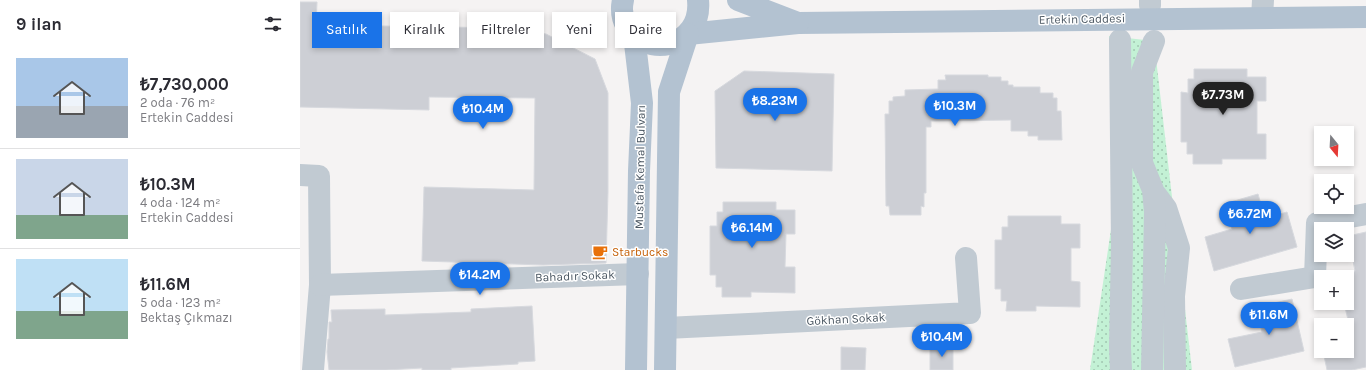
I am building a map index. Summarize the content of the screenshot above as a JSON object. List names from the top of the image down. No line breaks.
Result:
{"streets":{"main road":["Ertekin Caddesi","Mustafa Kemal Bulvarı"],"street":["Bahadır Sokak","Gökhan Sokak"]},"crossings":[["Mustafa Kemal Bulvarı","Bahadır Sokak"]],"places":{"cafe":["Starbucks"]},"north":"bottom","page":{"heading":"9 ilan","chip":["Satılık","Kiralık","Filtreler","Yeni","Daire"],"list":[{"name":"₺7,730,000","note":"2 oda · 76 m² · Ertekin Caddesi"},{"name":"₺10.3M","note":"4 oda · 124 m² · Ertekin Caddesi"},{"name":"₺11.6M","note":"5 oda · 123 m² · Bektaş Çıkmazı"}],"price":["₺7.73M","₺8.23M","₺10.3M","₺10.4M","₺6.72M","₺6.14M","₺14.2M","₺11.6M","₺10.4M"],"map_buttons":["+","−"]}}
